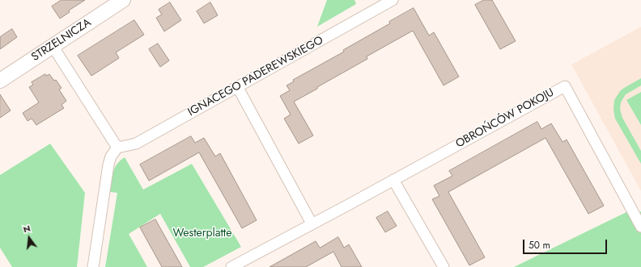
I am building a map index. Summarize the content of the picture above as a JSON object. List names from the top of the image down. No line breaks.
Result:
{"streets":{"street":["STRZELNICZA","IGNACEGO PADEREWSKIEGO","OBROŃCÓW POKOJU"]},"parks":["Westerplatte"],"scale_bar":"50 m","north":"top"}
